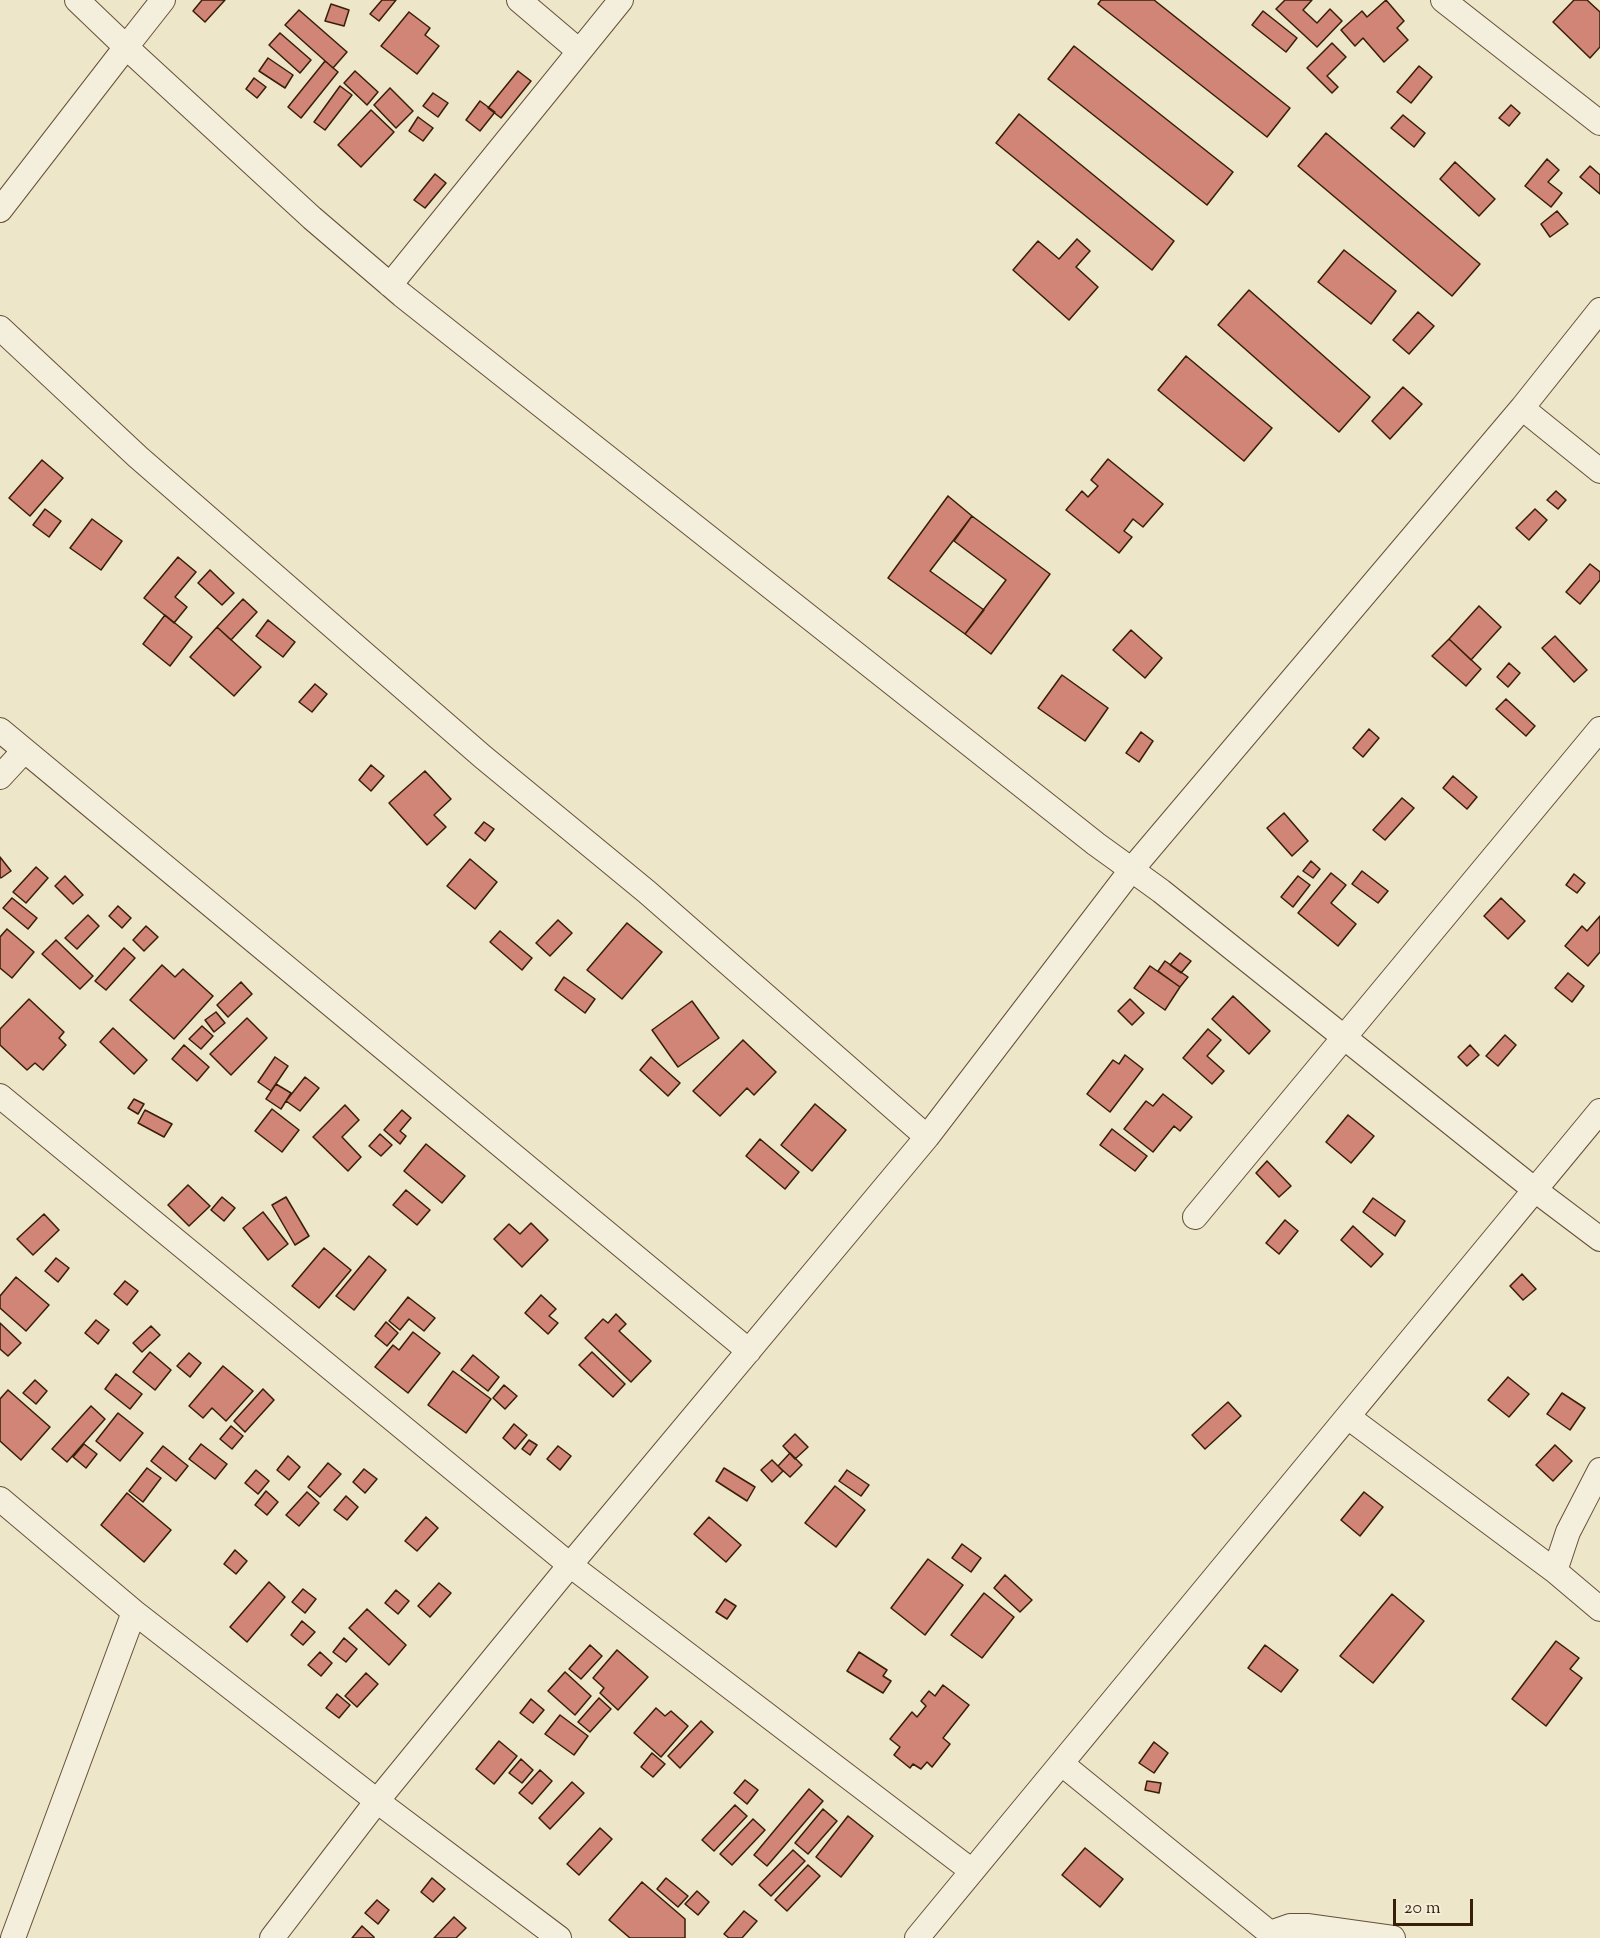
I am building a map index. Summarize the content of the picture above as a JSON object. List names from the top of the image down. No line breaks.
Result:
{"scale_bar":"20 m"}
